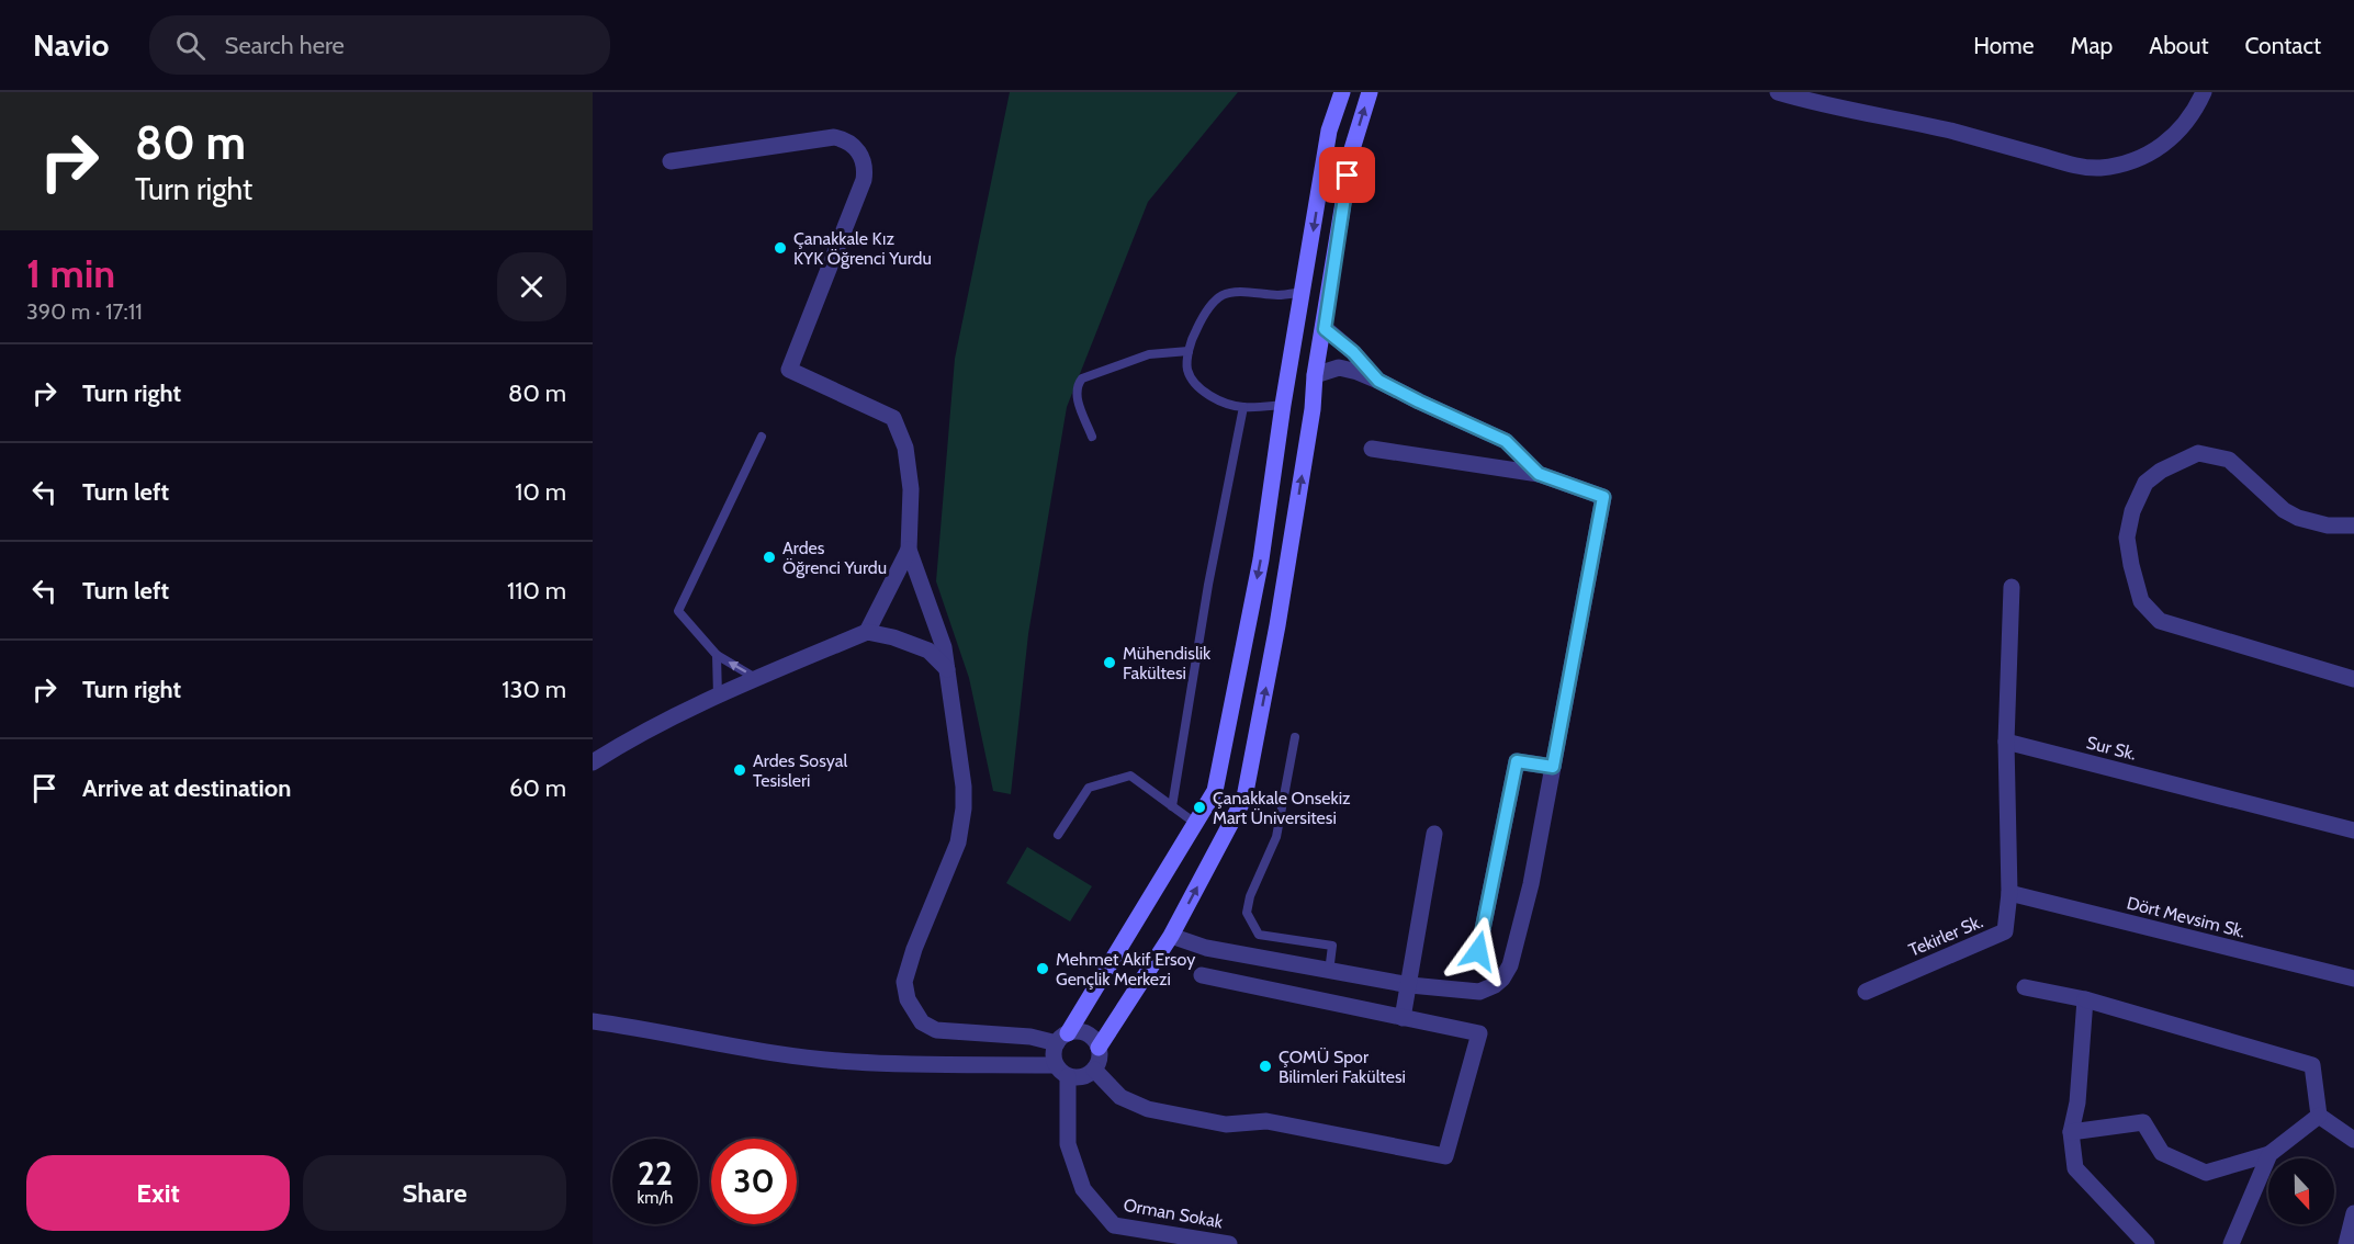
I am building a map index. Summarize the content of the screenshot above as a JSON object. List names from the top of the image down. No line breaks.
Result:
{"streets":{"street":["Sur Sk.","Dört Mevsim Sk.","Tekirler Sk.","Orman Sokak"]},"crossings":[["Dört Mevsim Sk.","Tekirler Sk."]],"places":["Çanakkale Kız KYK Öğrenci Yurdu","Ardes Öğrenci Yurdu","Mühendislik Fakültesi","Ardes Sosyal Tesisleri","Çanakkale Onsekiz Mart Üniversitesi","Mehmet Akif Ersoy Gençlik Merkezi","ÇOMÜ Spor Bilimleri Fakültesi"],"north":"bottom","page":{"header":"Navio","search":"Search here","nav":["Home","Map","About","Contact"],"turn":["80 m","Turn right"],"heading":["1 min","390 m · 17:11"],"list":[{"name":"Turn right","value":"80 m"},{"name":"Turn left","value":"10 m"},{"name":"Turn left","value":"110 m"},{"name":"Turn right","value":"130 m"},{"name":"Arrive at destination","value":"60 m"}],"speed":"22 km/h","limit":"30","buttons":["Exit","Share"]}}
